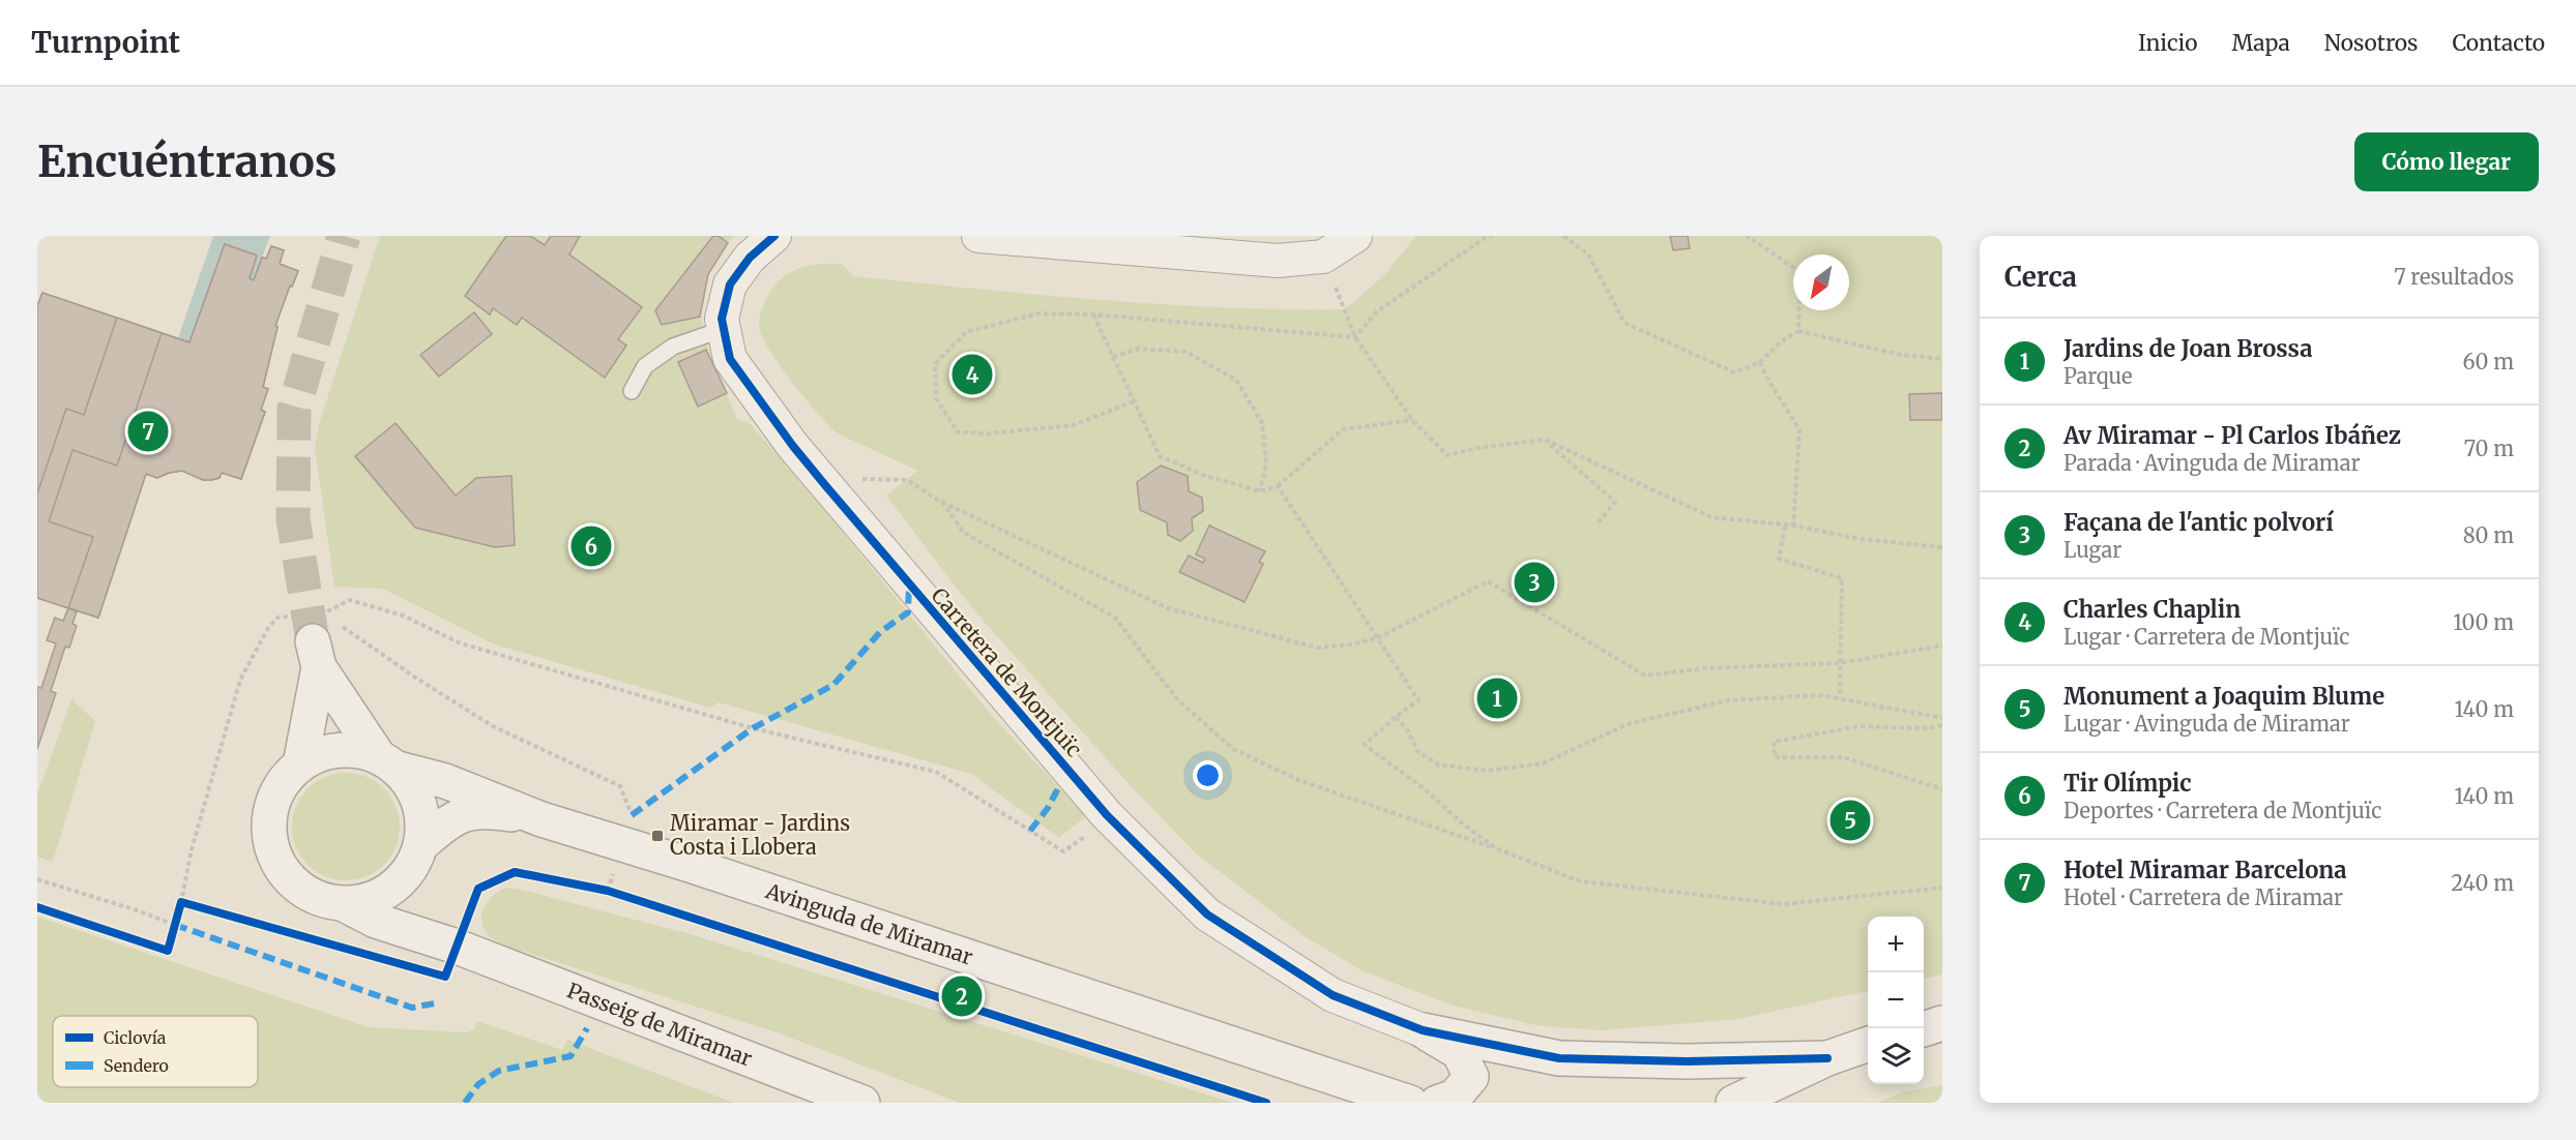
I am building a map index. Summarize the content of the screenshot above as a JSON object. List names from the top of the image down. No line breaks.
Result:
{"streets":{"street":["Carretera de Montjuïc","Avinguda de Miramar","Passeig de Miramar"]},"crossings":[["Avinguda de Miramar","Passeig de Miramar"]],"places":{"transit":["Miramar - Jardins Costa i Llobera"]},"legend":["Ciclovía","Sendero"],"north":"bottom left","page":{"header":"Turnpoint","nav":["Inicio","Mapa","Nosotros","Contacto"],"buttons":"Cómo llegar","title":"Encuéntranos","heading":["Cerca","7 resultados"],"list":[{"mark":"1","name":"Jardins de Joan Brossa","note":"Parque","value":"60 m"},{"mark":"2","name":"Av Miramar - Pl Carlos Ibáñez","note":"Parada · Avinguda de Miramar","value":"70 m"},{"mark":"3","name":"Façana de l'antic polvorí","note":"Lugar","value":"80 m"},{"mark":"4","name":"Charles Chaplin","note":"Lugar · Carretera de Montjuïc","value":"100 m"},{"mark":"5","name":"Monument a Joaquim Blume","note":"Lugar · Avinguda de Miramar","value":"140 m"},{"mark":"6","name":"Tir Olímpic","note":"Deportes · Carretera de Montjuïc","value":"140 m"},{"mark":"7","name":"Hotel Miramar Barcelona","note":"Hotel · Carretera de Miramar","value":"240 m"}],"pins":["4","7","6","3","1","5","2"],"map_buttons":["+","−"]}}
